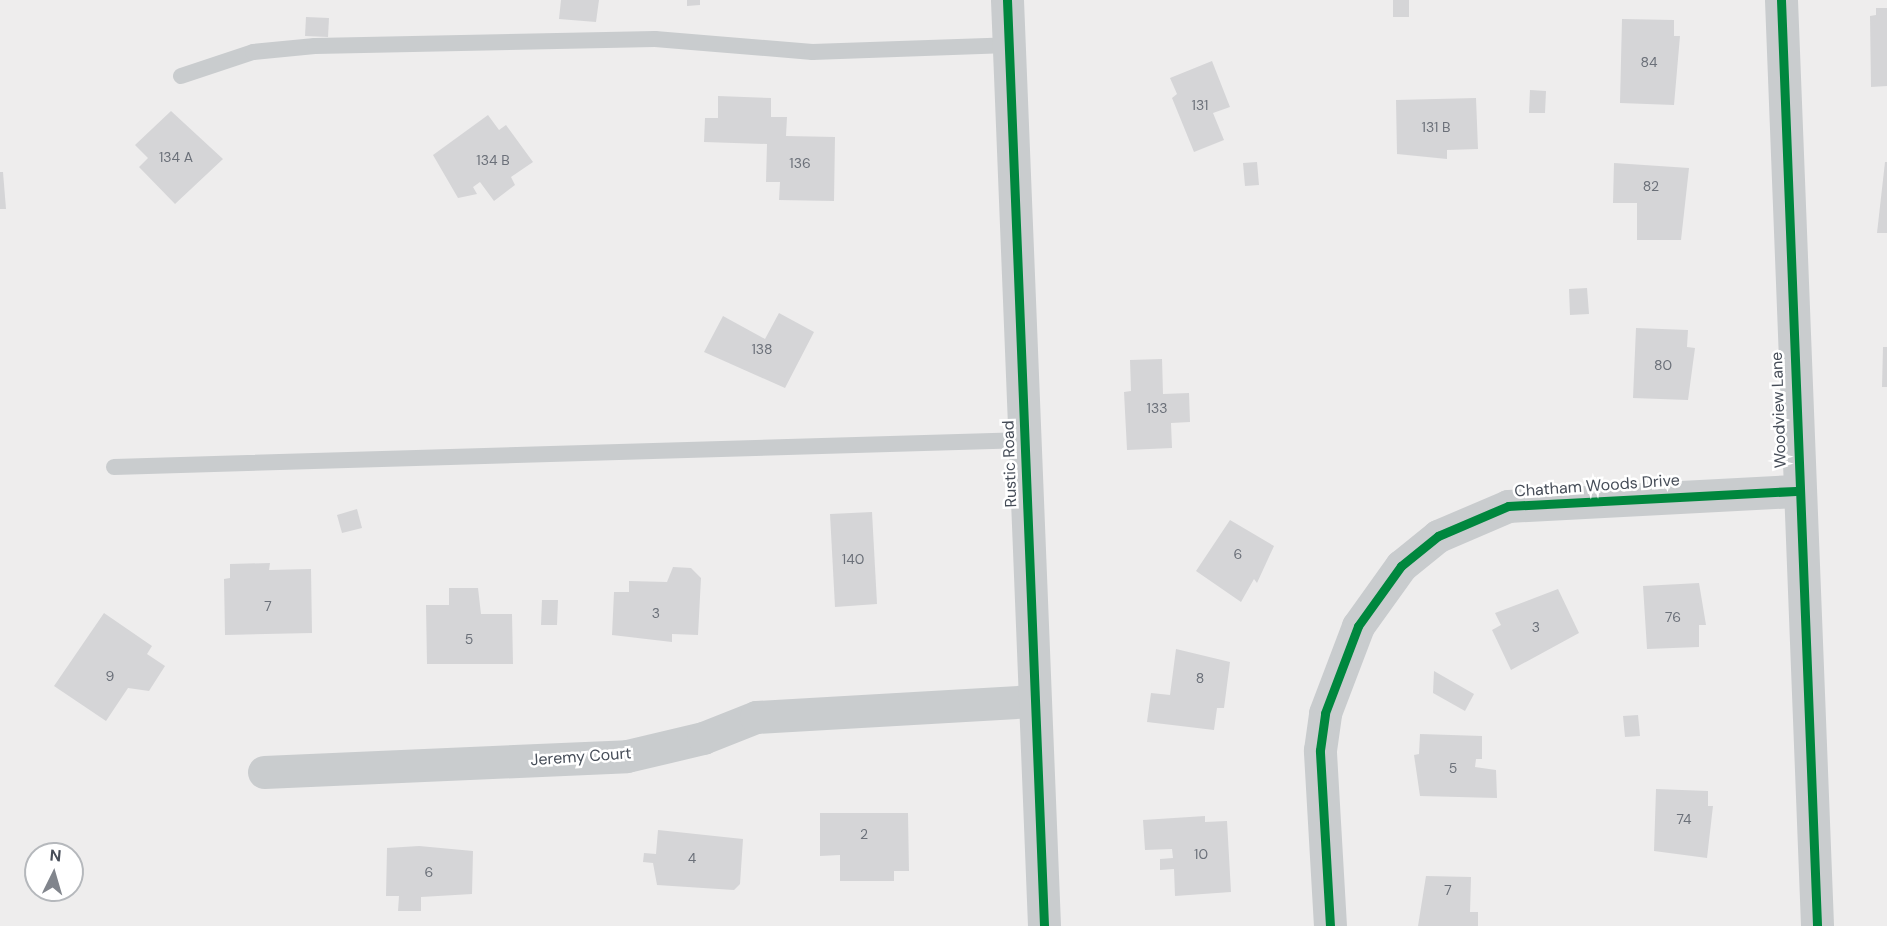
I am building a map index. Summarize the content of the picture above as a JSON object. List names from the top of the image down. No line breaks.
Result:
{"streets":{"street":["Woodview Lane","Rustic Road","Chatham Woods Drive","Jeremy Court"]},"crossings":[["Woodview Lane","Chatham Woods Drive"],["Rustic Road","Jeremy Court"]],"house_numbers":["84","131","131 B","134 A","134 B","136","82","138","80","133","6","140","7","3","76","3","5","9","8","5","74","2","10","4","6","7"],"north":"top"}
